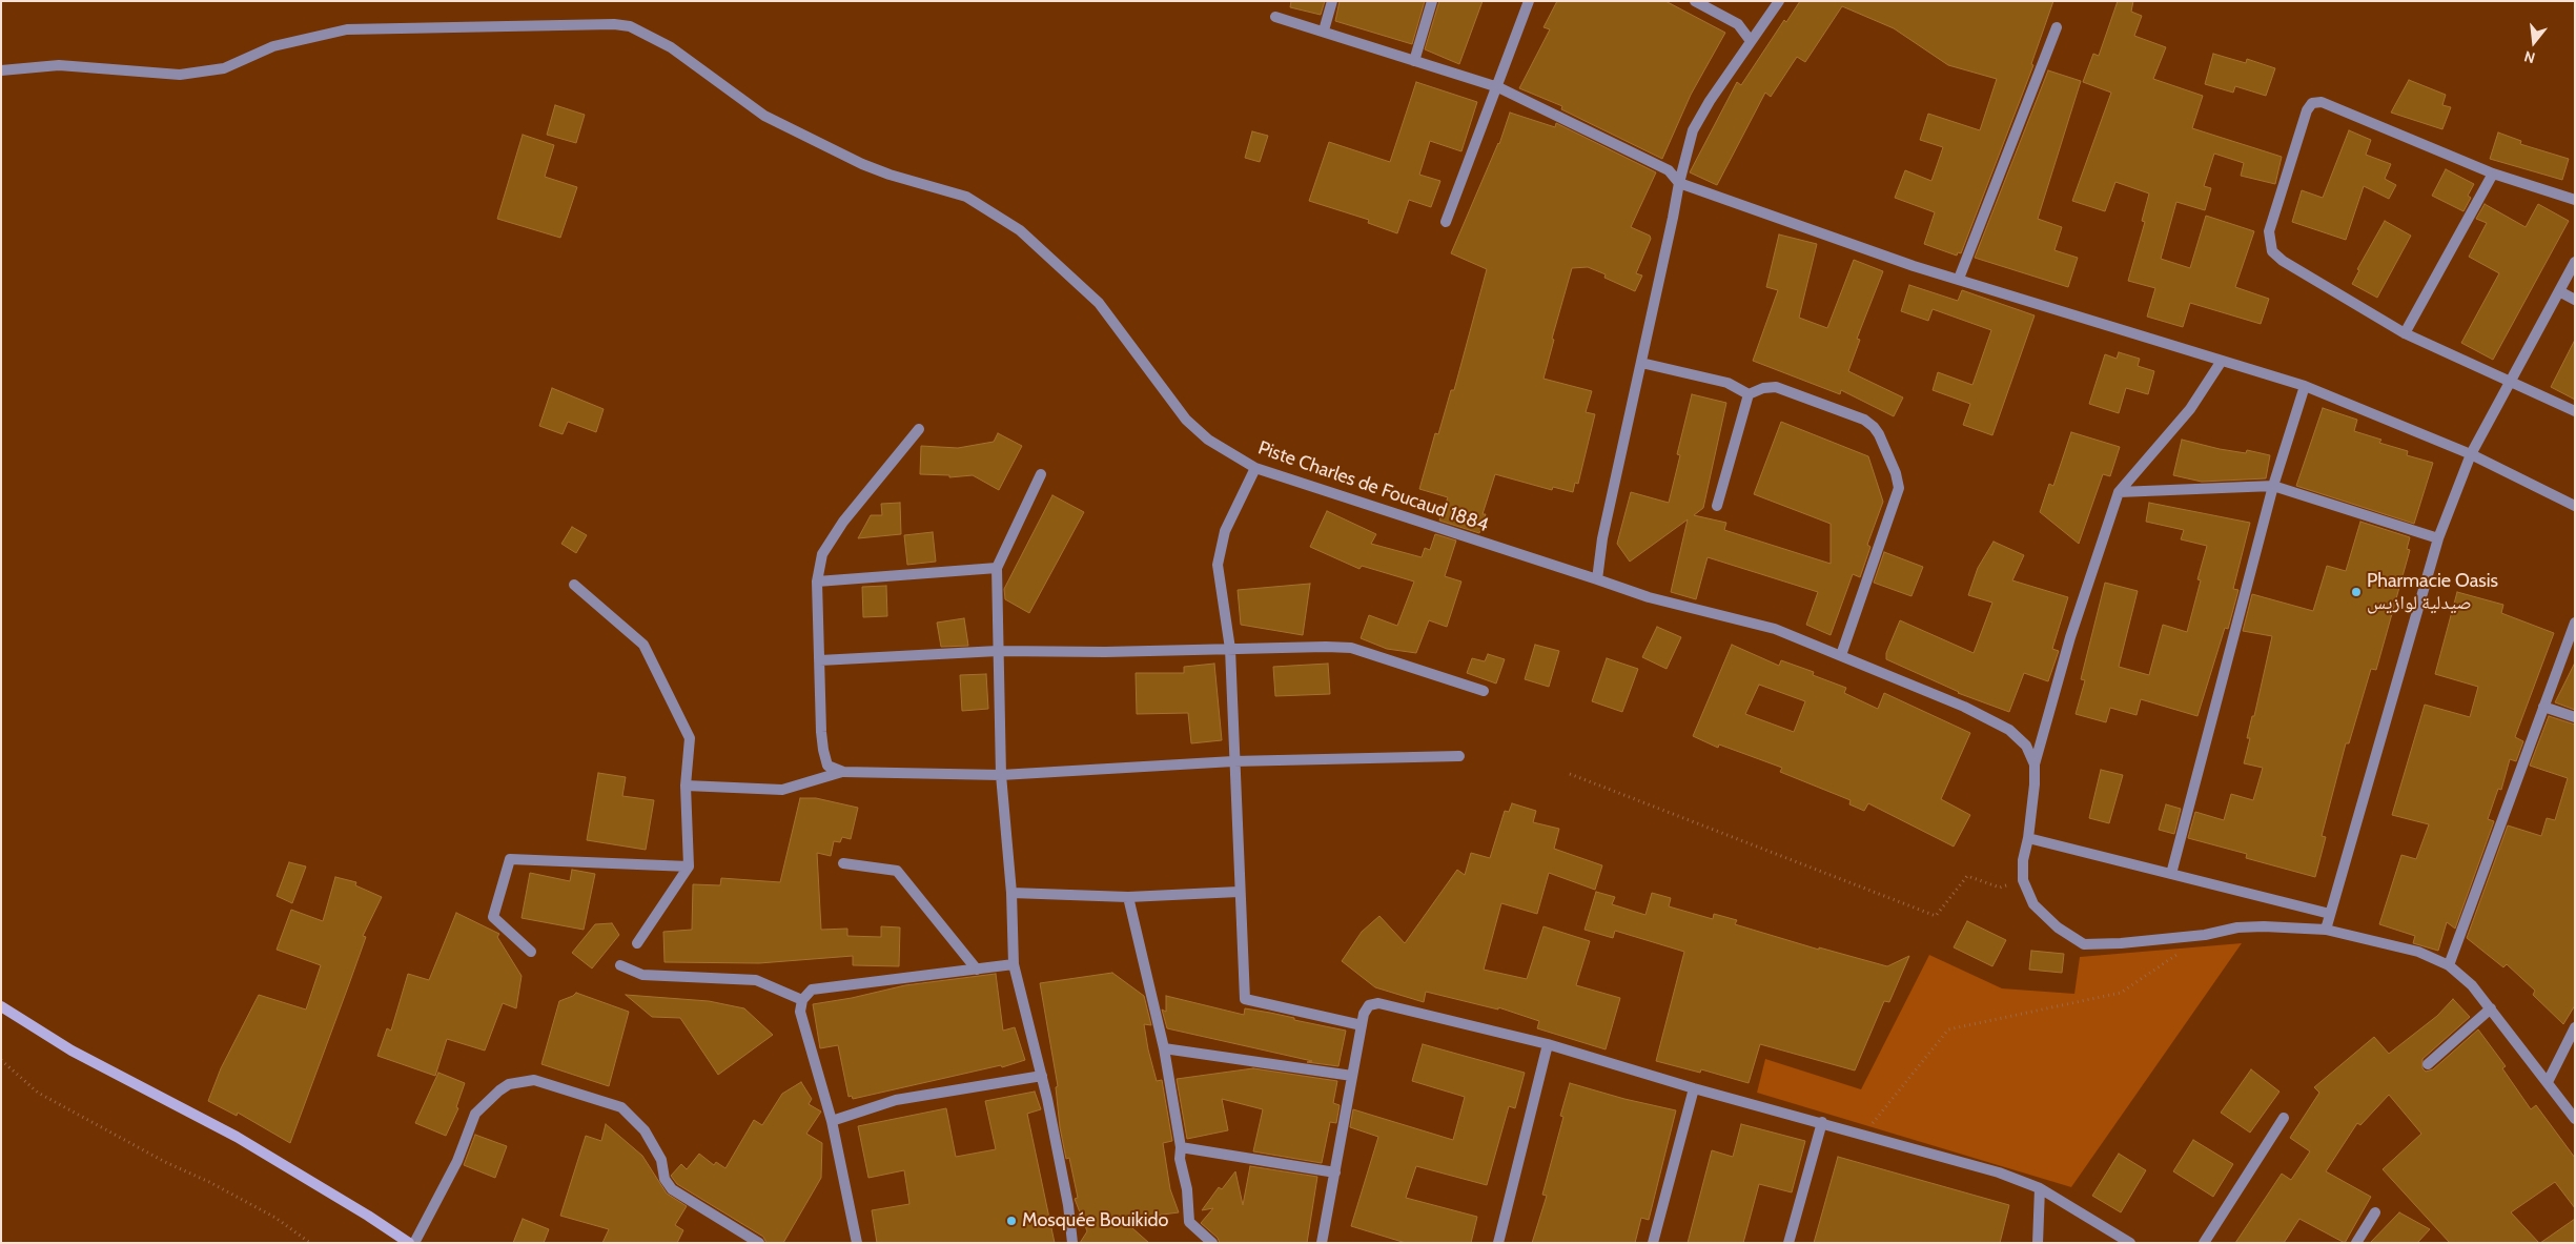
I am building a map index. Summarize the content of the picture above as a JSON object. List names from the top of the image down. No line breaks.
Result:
{"streets":{"street":["Piste Charles de Foucaud 1884"]},"places":["Pharmacie Oasis صيدلية لوازيس","Mosquée Bouikido"],"north":"bottom"}
